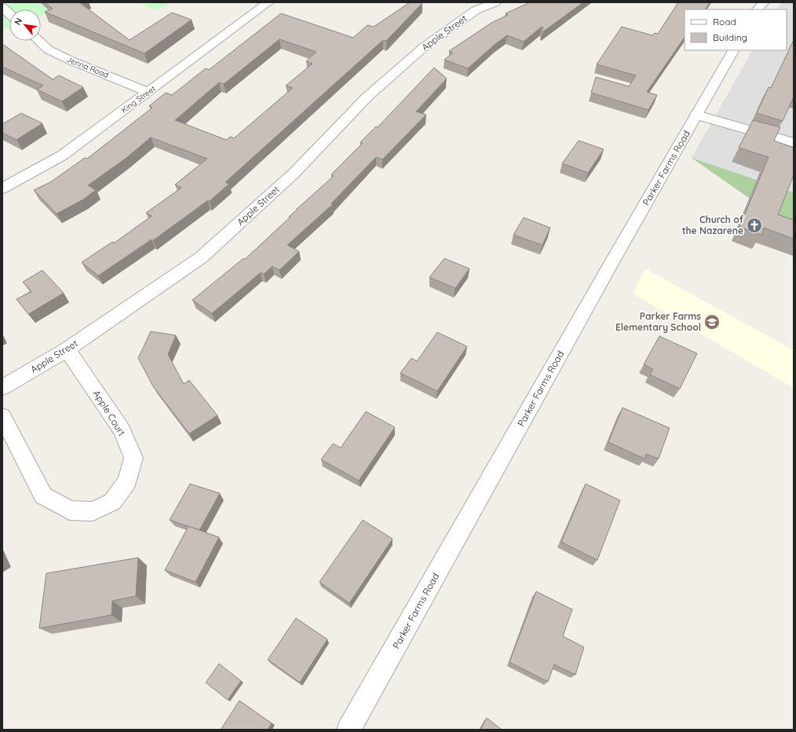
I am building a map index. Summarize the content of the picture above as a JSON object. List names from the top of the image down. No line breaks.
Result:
{"streets":{"street":["Apple Street","Jenna Road","King Street","Parker Farms Road","Apple Court"]},"crossings":[["Apple Street","Apple Court"],["Jenna Road","King Street"]],"places":{"church":["Church of the Nazarene"],"school or university":["Parker Farms Elementary School"]},"legend":["Road","Building"],"north":"top left"}
